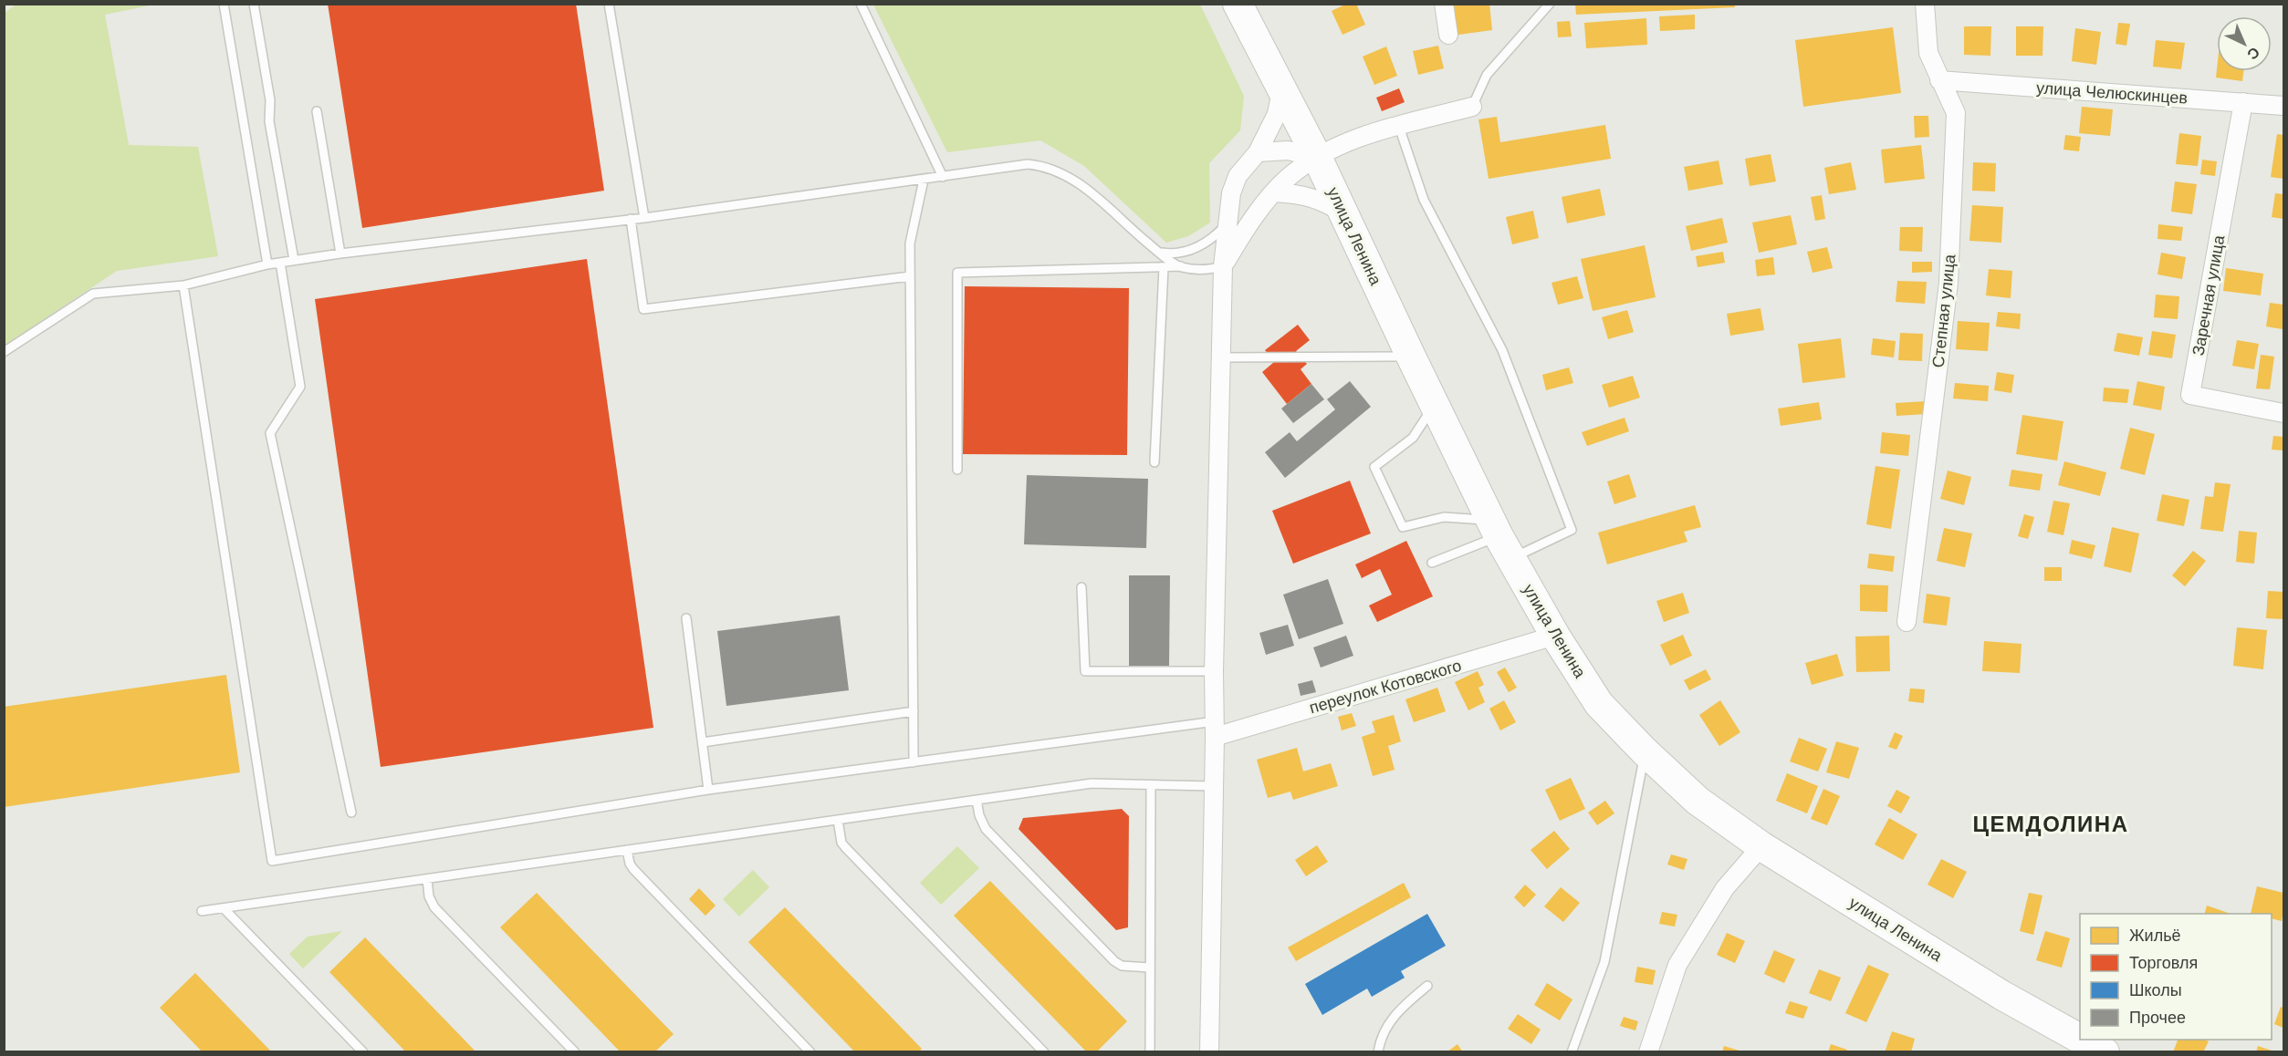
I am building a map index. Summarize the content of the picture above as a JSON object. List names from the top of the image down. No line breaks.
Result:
{"streets":{"highway":["улица Ленина"],"street":["улица Челюскинцев","Заречная улица","Степная улица","переулок Котовского"]},"crossings":[["улица Челюскинцев","Заречная улица"],["улица Челюскинцев","Степная улица"],["улица Ленина","переулок Котовского"]],"districts":["ЦЕМДОЛИНА"],"legend":["Жильё","Торговля","Школы","Прочее"],"north":"bottom right"}
